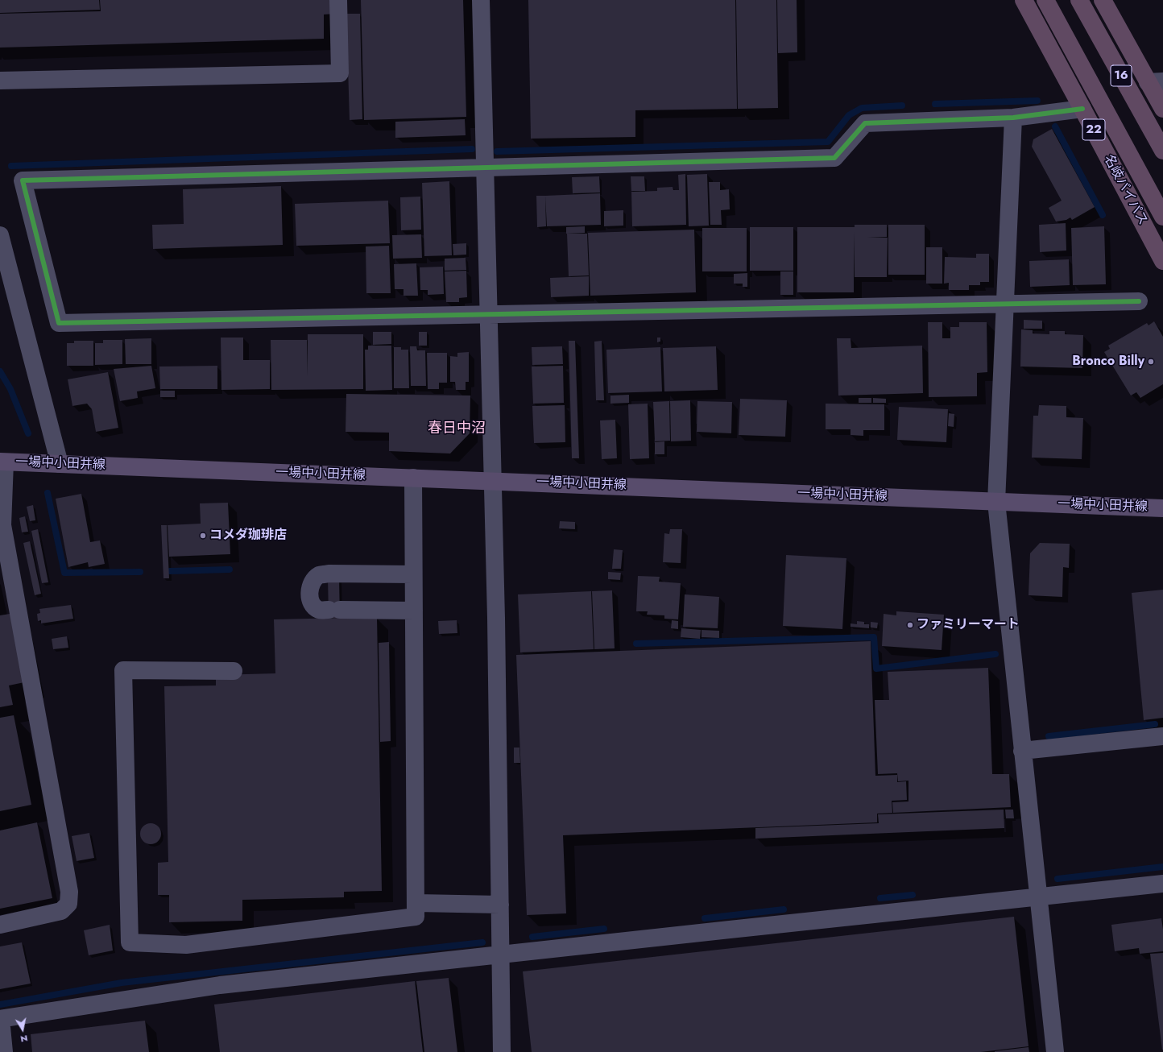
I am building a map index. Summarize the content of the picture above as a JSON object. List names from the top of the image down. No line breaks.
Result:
{"streets":{"highway":["16","22","名岐バイパス"],"main road":["一場中小田井線"]},"districts":["春日中沼"],"places":["Bronco Billy","コメダ珈琲店","ファミリーマート"],"north":"bottom"}
